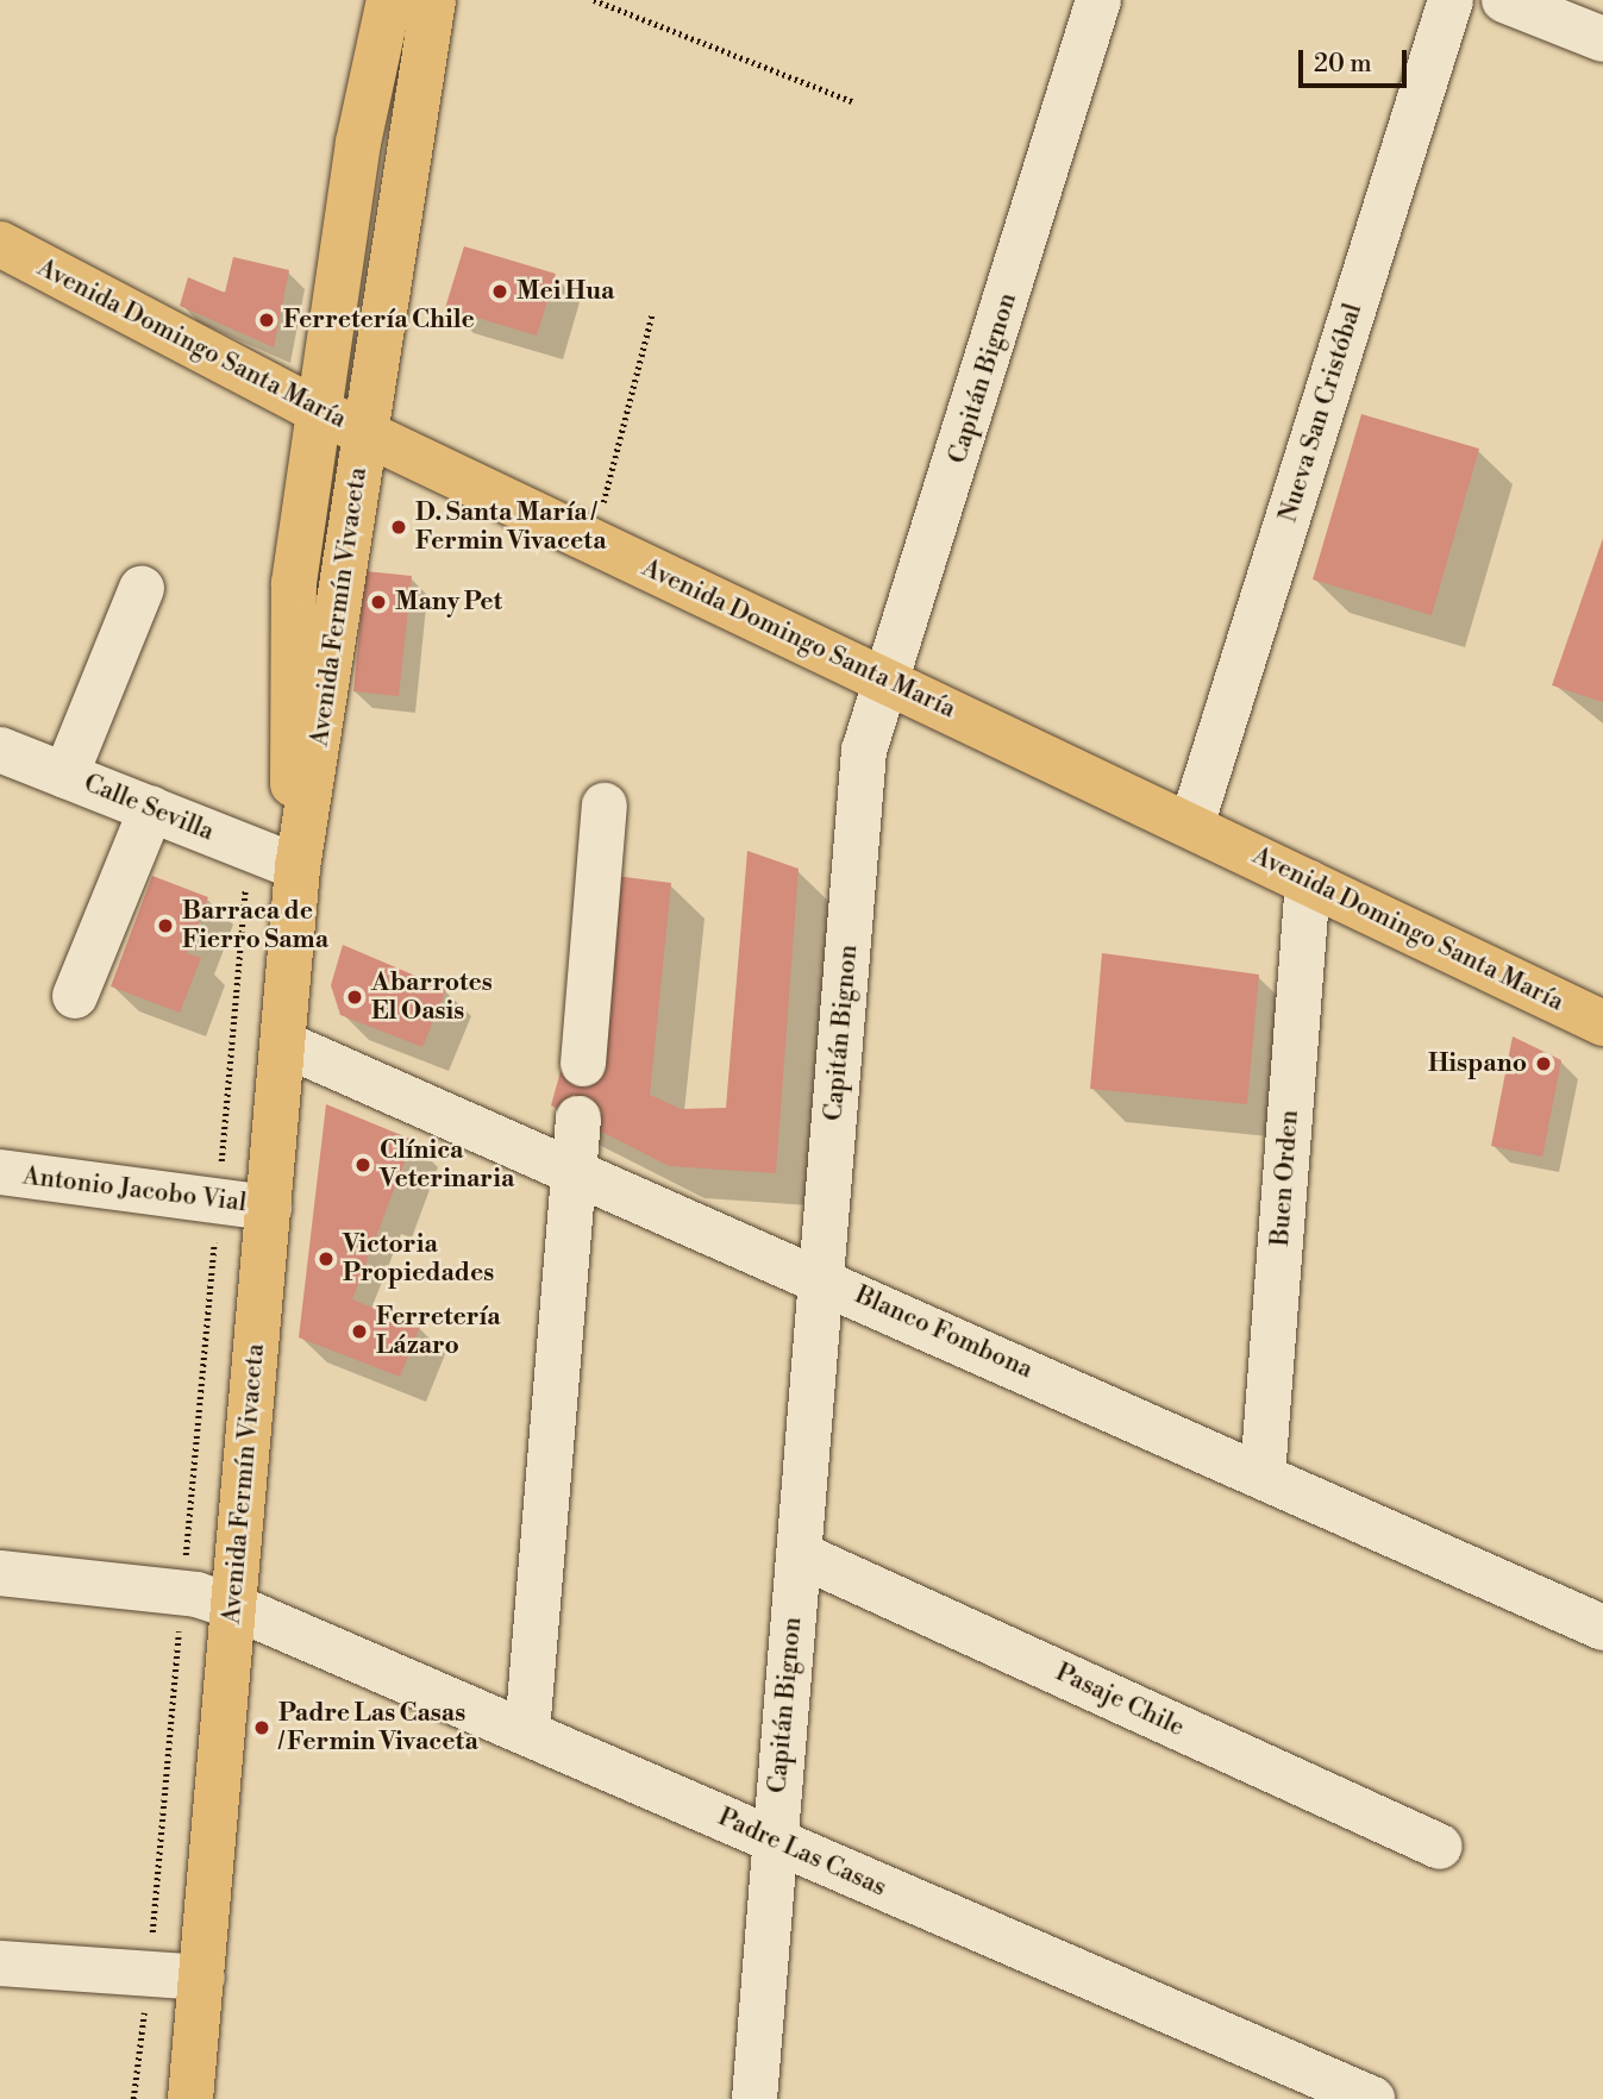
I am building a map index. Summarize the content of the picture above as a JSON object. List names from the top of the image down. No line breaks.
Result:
{"streets":{"main road":["Avenida Domingo Santa María","Avenida Fermín Vivaceta"],"street":["Capitán Bignon","Nueva San Cristóbal","Calle Sevilla","Buen Orden","Antonio Jacobo Vial","Blanco Fombona","Pasaje Chile","Padre Las Casas"]},"crossings":[["Avenida Domingo Santa María","Capitán Bignon"],["Avenida Domingo Santa María","Nueva San Cristóbal"],["Avenida Domingo Santa María","Avenida Fermín Vivaceta"],["Avenida Domingo Santa María","Buen Orden"],["Capitán Bignon","Blanco Fombona"],["Capitán Bignon","Pasaje Chile"],["Capitán Bignon","Padre Las Casas"],["Avenida Fermín Vivaceta","Calle Sevilla"],["Avenida Fermín Vivaceta","Antonio Jacobo Vial"],["Avenida Fermín Vivaceta","Blanco Fombona"],["Avenida Fermín Vivaceta","Padre Las Casas"],["Buen Orden","Blanco Fombona"]],"places":["Mei Hua","Ferretería Chile","D. Santa María / Fermin Vivaceta","Many Pet","Barraca de Fierro Sama","Abarrotes El Oasis","Hispano","Clínica Veterinaria","Victoria Propiedades","Ferretería Lázaro","Padre Las Casas / Fermin Vivaceta"],"scale_bar":"20 m"}
